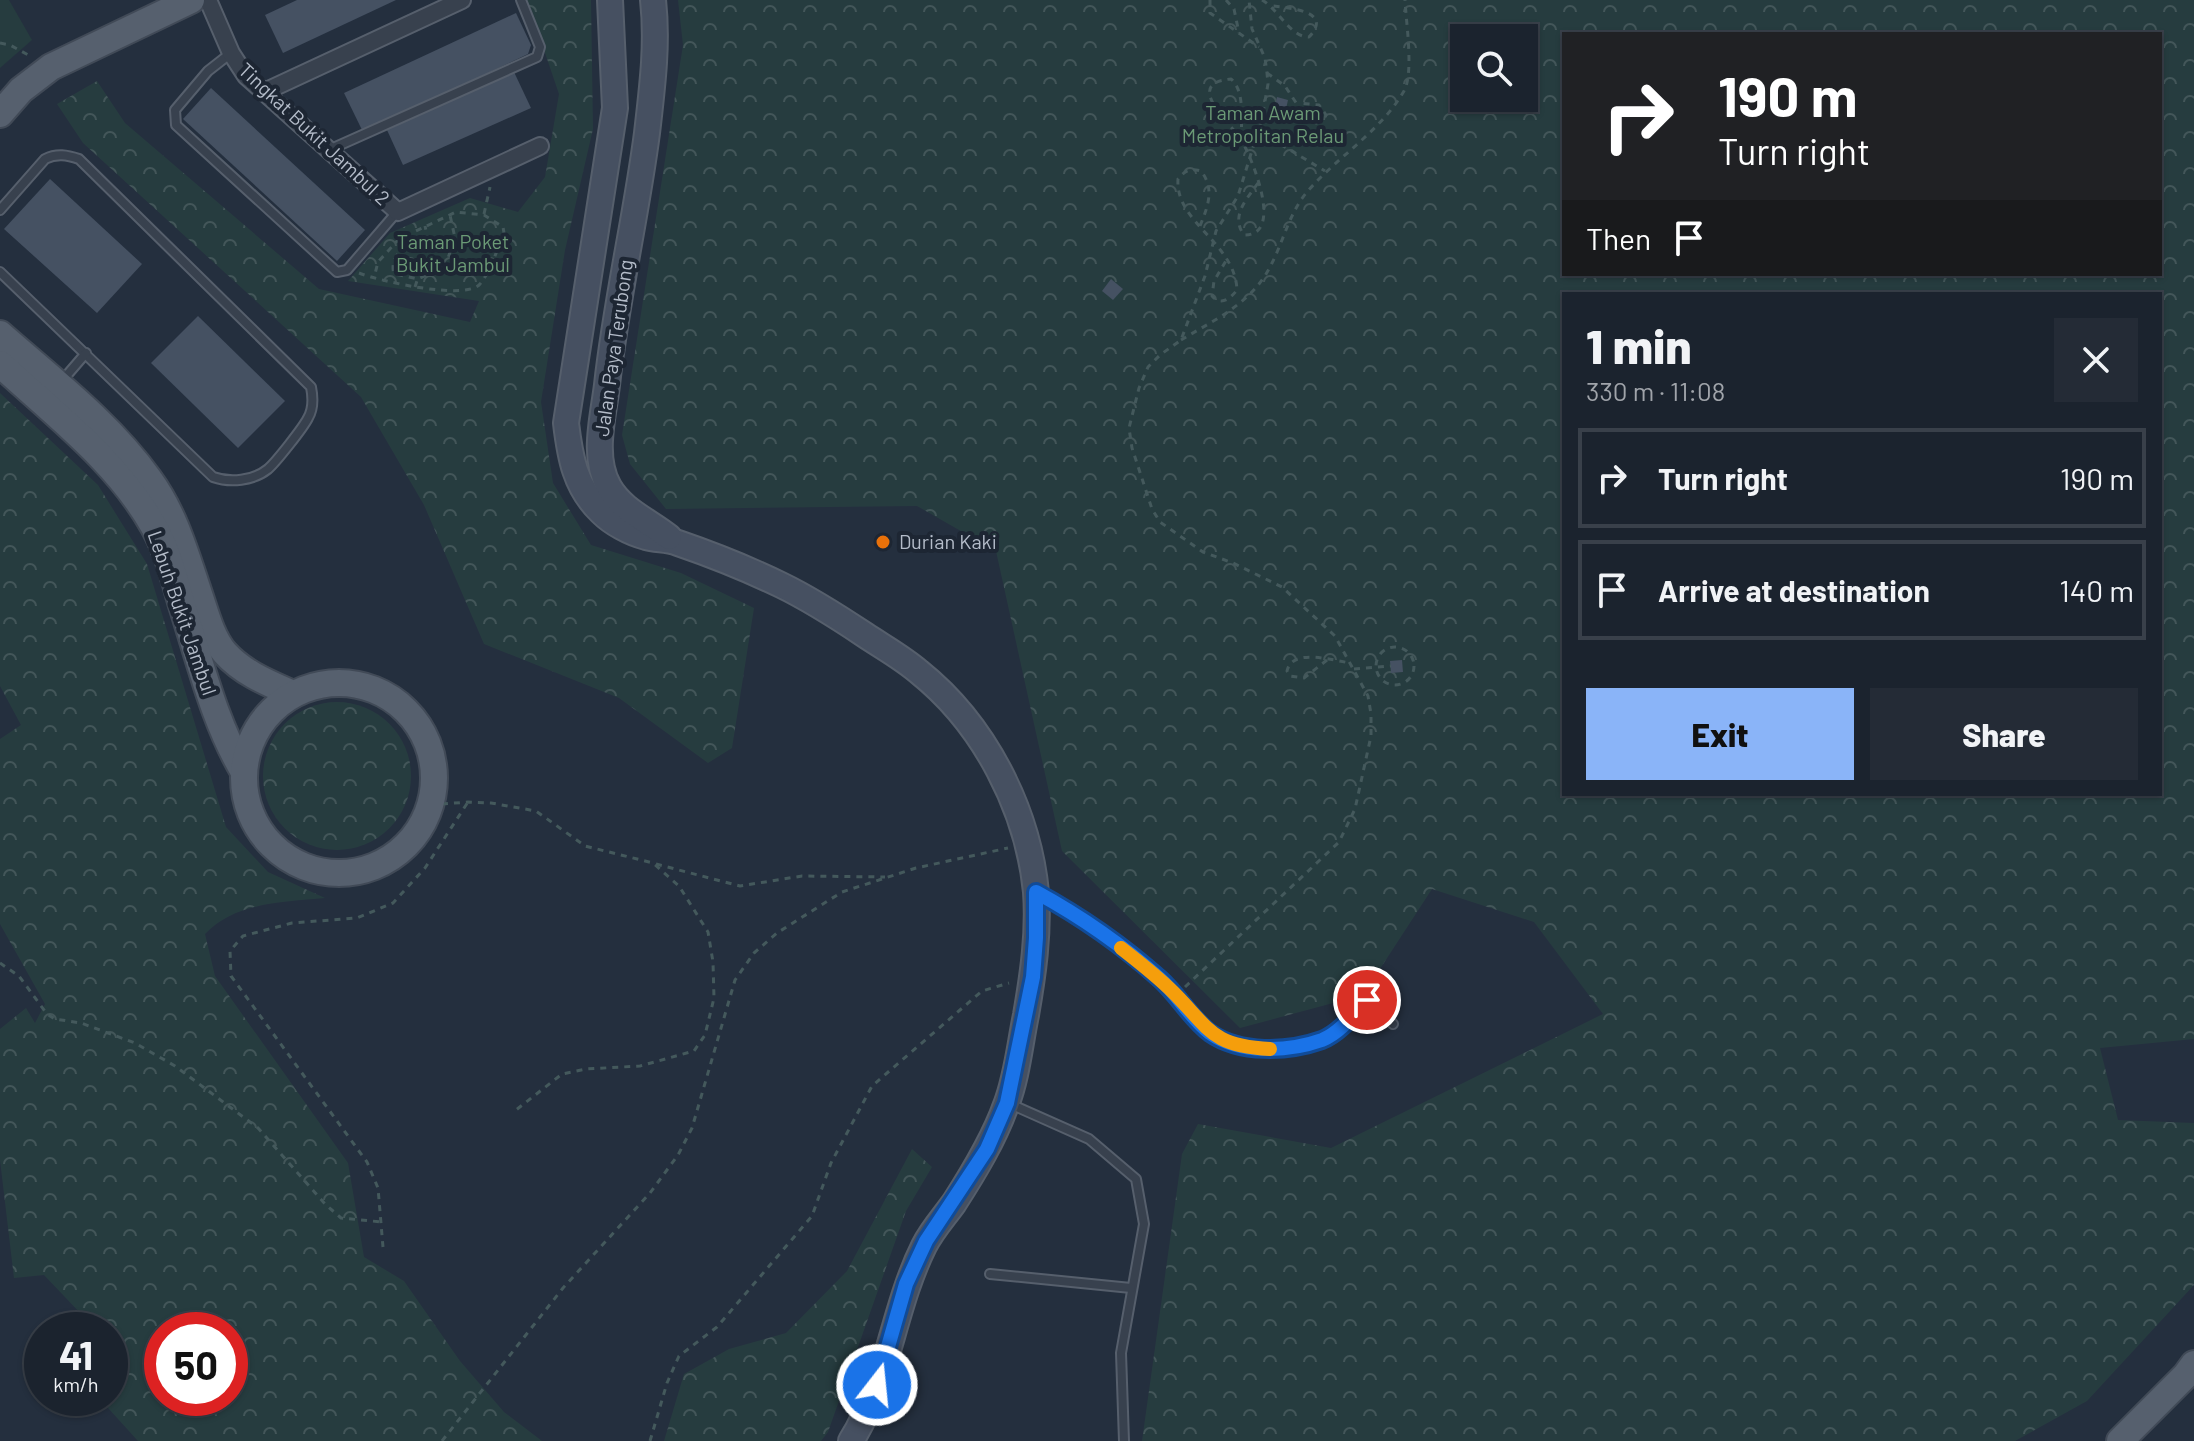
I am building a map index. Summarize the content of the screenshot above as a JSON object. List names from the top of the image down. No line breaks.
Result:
{"streets":{"main road":["Jalan Paya Terubong","Lebuh Bukit Jambul"],"street":["Tingkat Bukit Jambul 2"]},"parks":["Taman Awam Metropolitan Relau","Taman Poket Bukit Jambul"],"places":["Durian Kaki"],"page":{"turn":["190 m","Turn right"],"then":"Then","heading":["1 min","330 m · 11:08"],"list":[{"name":"Turn right","value":"190 m"},{"name":"Arrive at destination","value":"140 m"}],"buttons":["Exit","Share"],"speed":"41 km/h","limit":"50"}}
